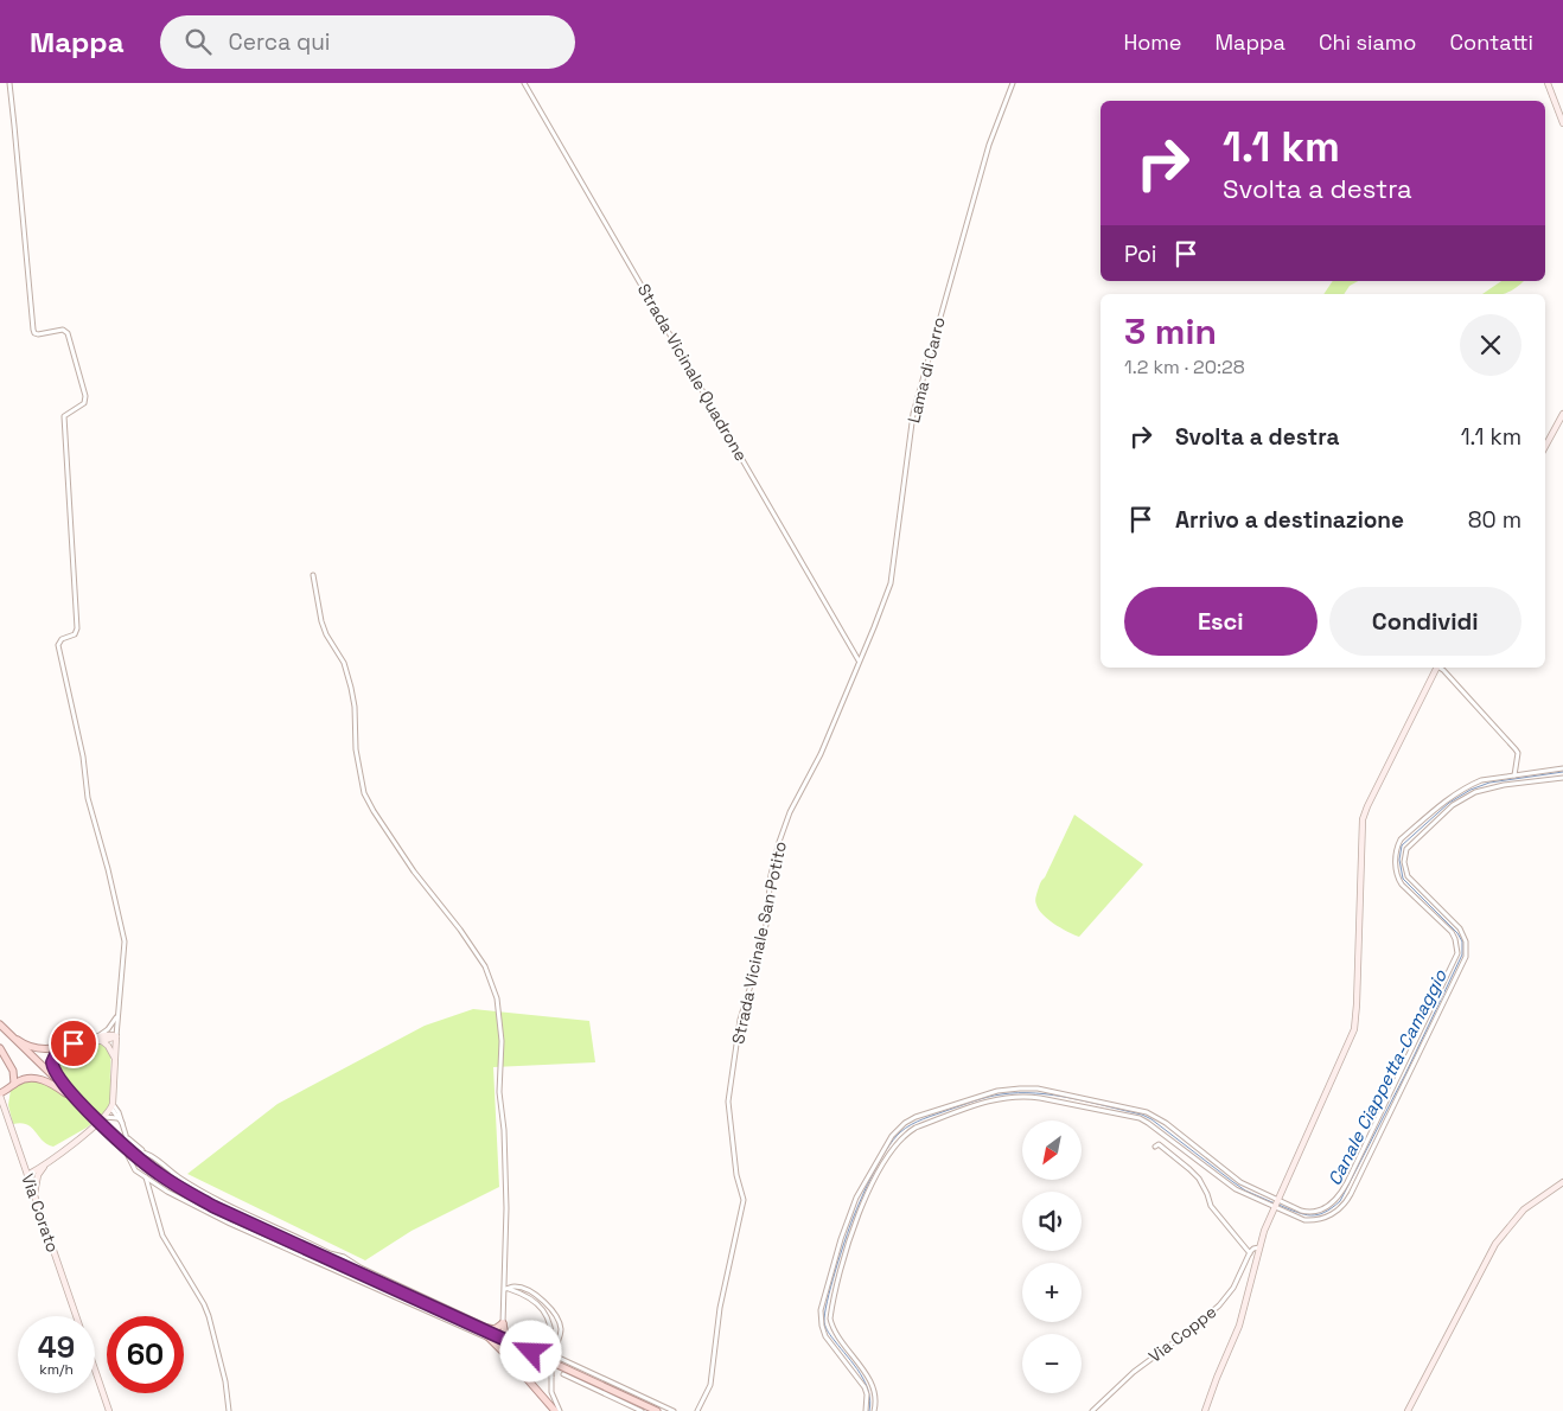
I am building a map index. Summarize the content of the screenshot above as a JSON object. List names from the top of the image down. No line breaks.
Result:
{"streets":{"main road":["Via Corato"],"street":["Lama di Carro","Strada Vicinale Quadrone","Strada Vicinale San Potito","Via Coppe"]},"crossings":[["Lama di Carro","Strada Vicinale Quadrone"],["Lama di Carro","Strada Vicinale San Potito"],["Strada Vicinale Quadrone","Strada Vicinale San Potito"]],"water":["Canale Ciappetta-Camaggio"],"north":"bottom left","page":{"header":"Mappa","search":"Cerca qui","nav":["Home","Mappa","Chi siamo","Contatti"],"turn":["1.1 km","Svolta a destra"],"then":"Poi","heading":["3 min","1.2 km · 20:28"],"list":[{"name":"Svolta a destra","value":"1.1 km"},{"name":"Arrivo a destinazione","value":"80 m"}],"buttons":["Esci","Condividi"],"map_buttons":["+","−"],"speed":"49 km/h","limit":"60"}}
